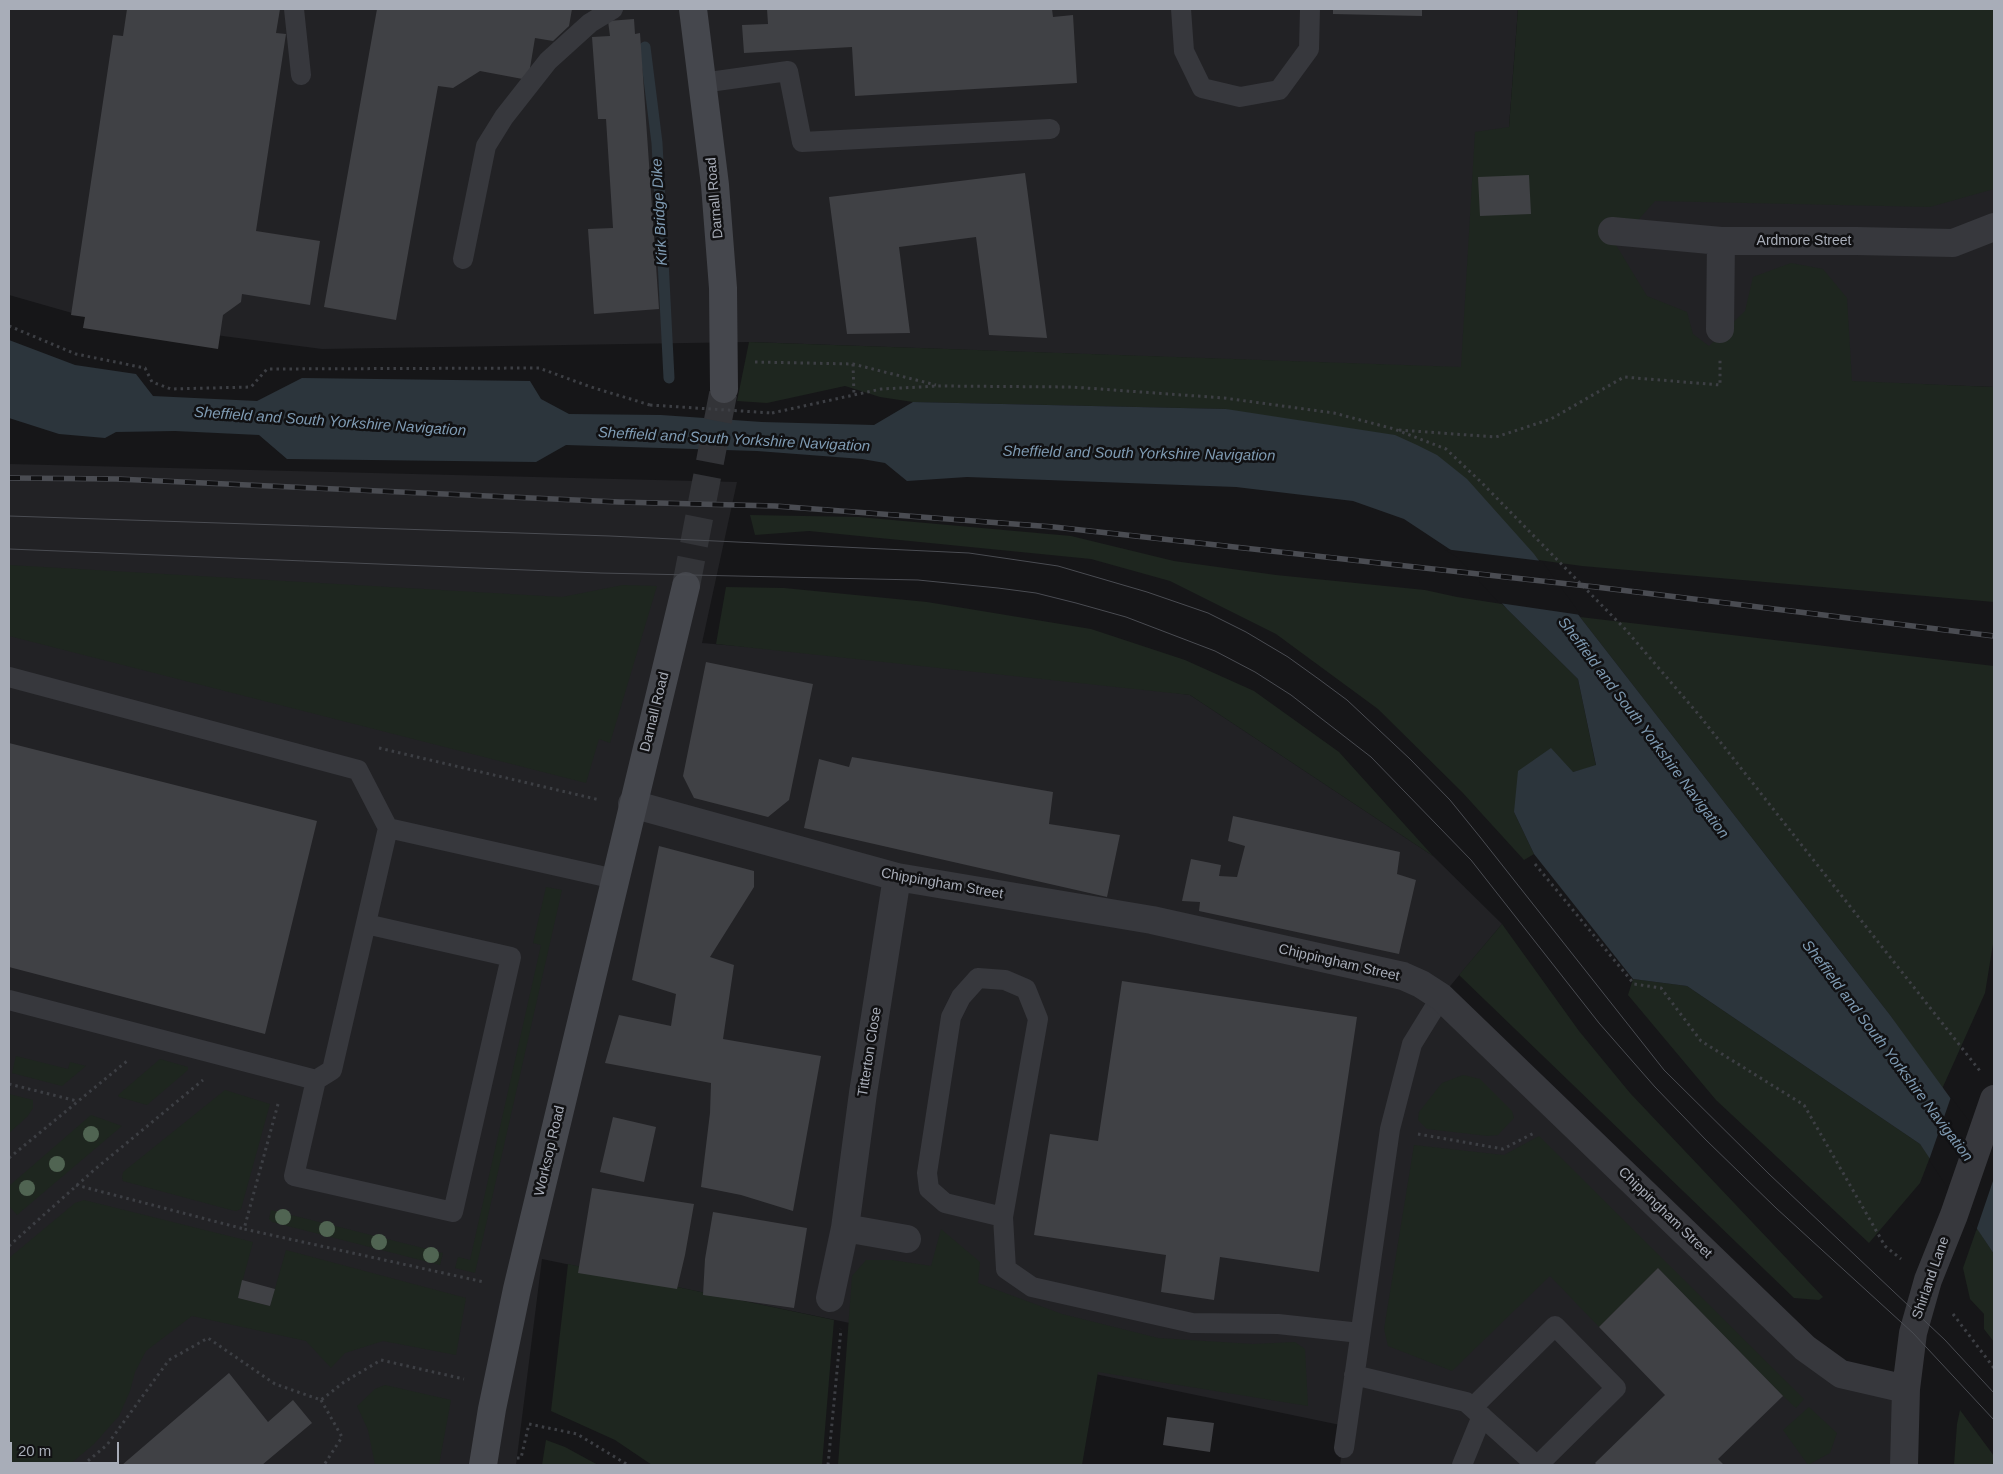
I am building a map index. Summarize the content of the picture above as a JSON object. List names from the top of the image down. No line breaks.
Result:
{"streets":{"main road":["Darnall Road","Worksop Road"],"street":["Ardmore Street","Chippingham Street","Titterton Close","Shirland Lane"]},"crossings":[["Darnall Road","Chippingham Street"],["Darnall Road","Worksop Road"],["Chippingham Street","Titterton Close"],["Chippingham Street","Shirland Lane"]],"water":["Kirk Bridge Dike","Sheffield and South Yorkshire Navigation"],"scale_bar":"20 m"}
